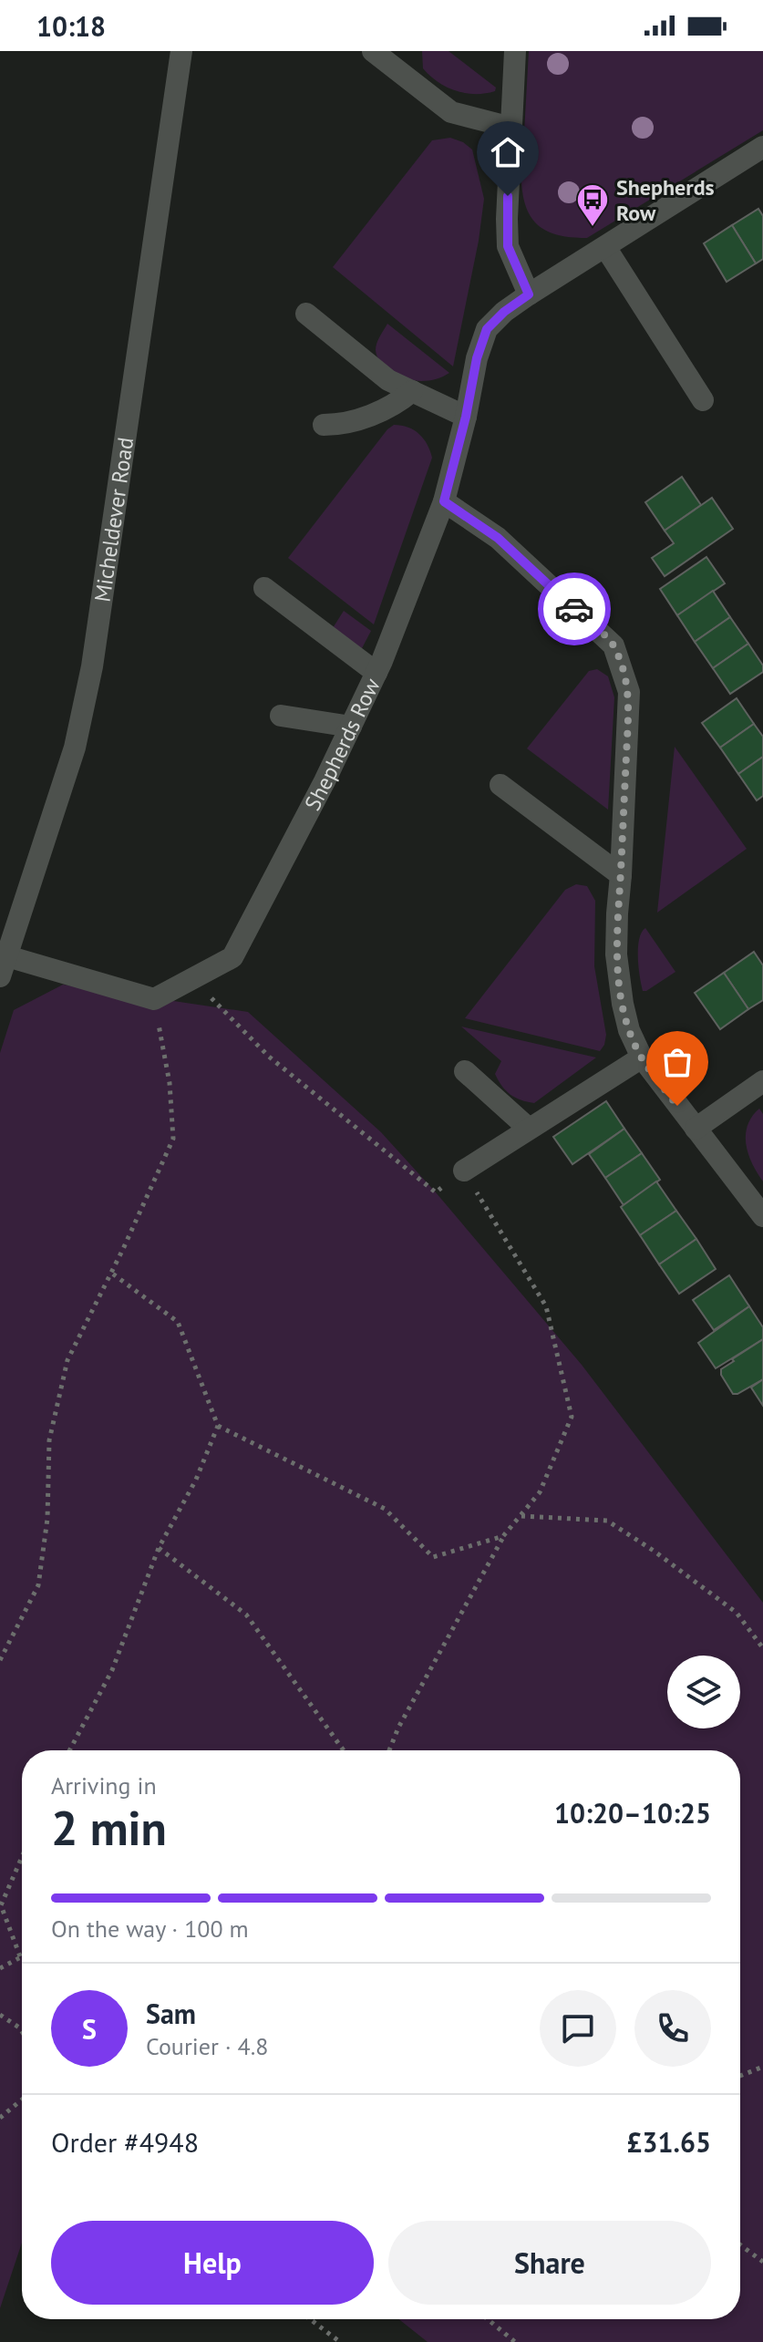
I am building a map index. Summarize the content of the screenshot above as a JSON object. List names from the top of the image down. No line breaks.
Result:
{"streets":{"street":["Micheldever Road","Shepherds Row"]},"places":{"bus stop":["Shepherds Row"]},"page":{"status":"10:18","heading":["2 min","Arriving in","10:20–10:25"],"panel":["Sam","Courier · 4.8","Order #4948","£31.65"],"bar":"On the way · 100 m","round":"S","buttons":["Help","Share"]}}
